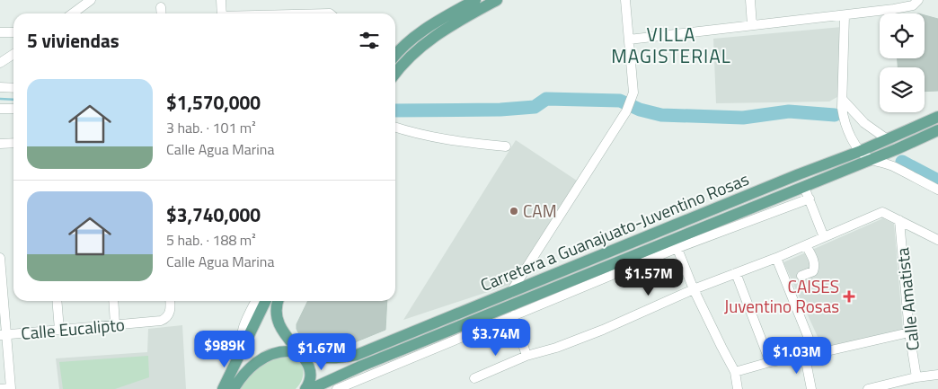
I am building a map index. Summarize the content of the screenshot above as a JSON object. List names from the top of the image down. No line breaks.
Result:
{"streets":{"main road":["Carretera a Guanajuato-Juventino Rosas"],"street":["Calle Amatista","Calle Eucalipto"]},"districts":["VILLA MAGISTERIAL"],"places":{"other":["CAM"],"health":["CAISES Juventino Rosas"]},"page":{"heading":"5 viviendas","list":[{"name":"$1,570,000","note":"3 hab. · 101 m² · Calle Agua Marina"},{"name":"$3,740,000","note":"5 hab. · 188 m² · Calle Agua Marina"}],"price":["$1.57M","$3.74M","$989K","$1.67M","$1.03M"]}}
